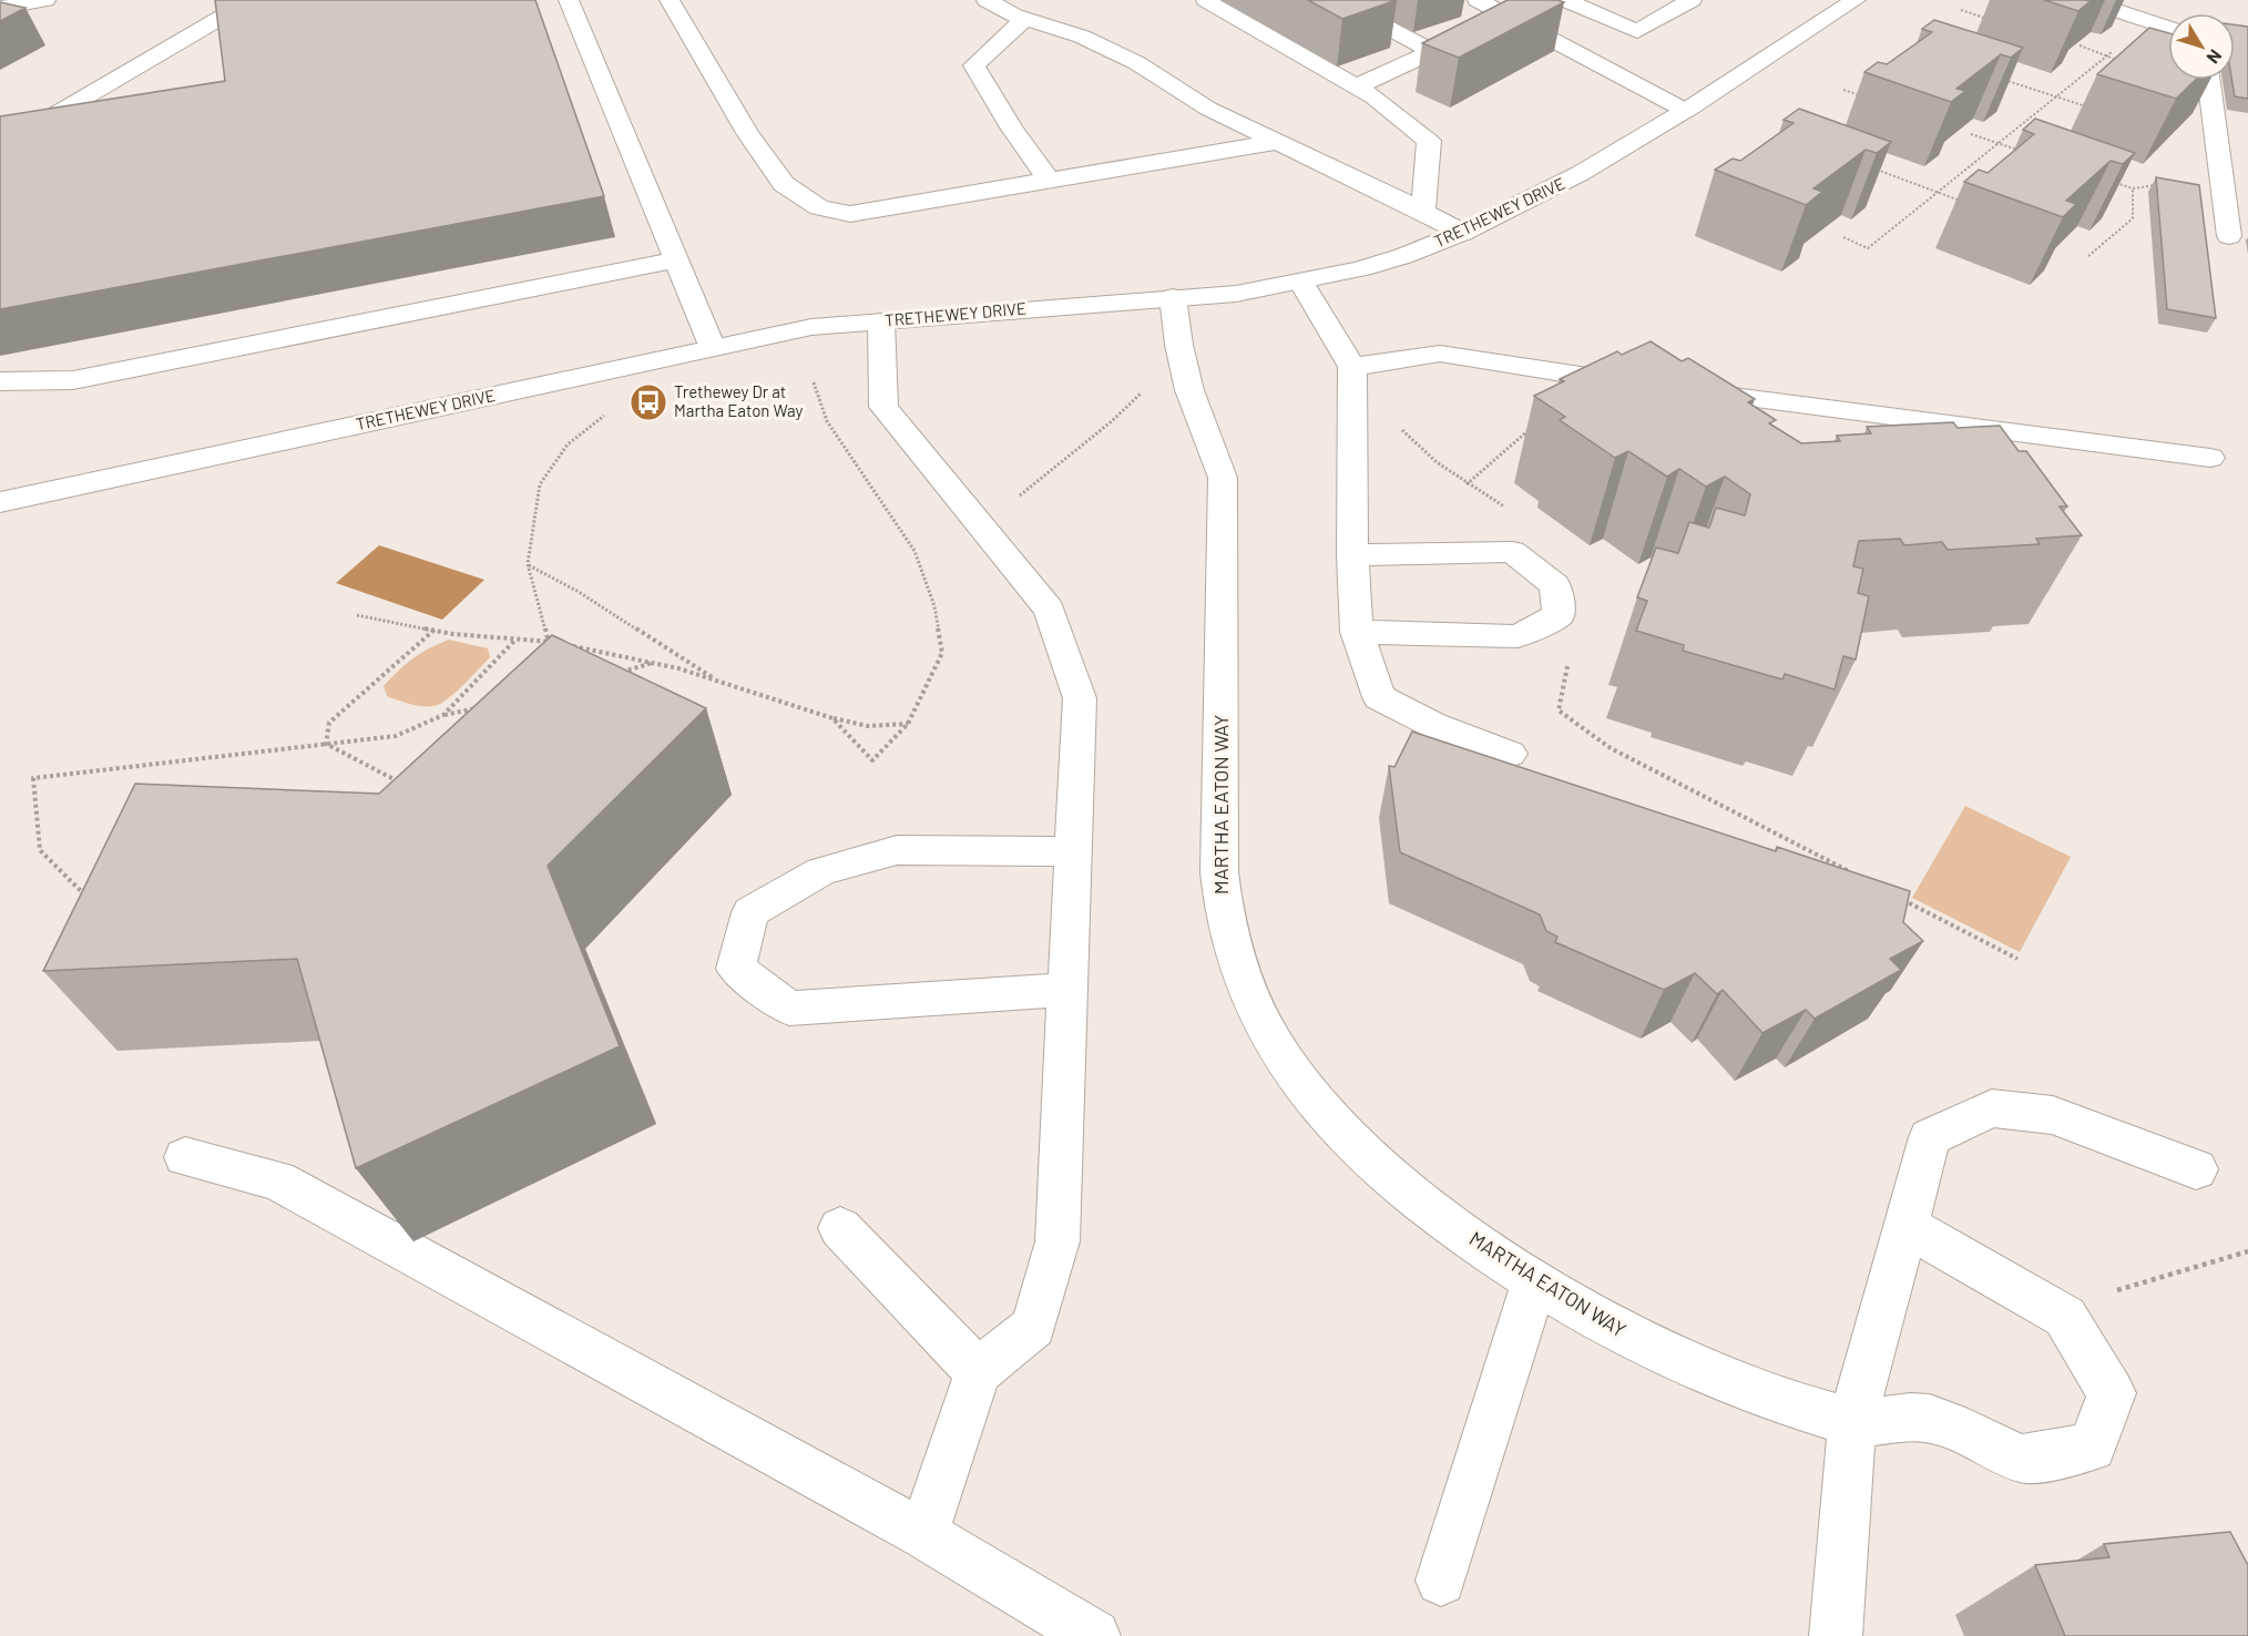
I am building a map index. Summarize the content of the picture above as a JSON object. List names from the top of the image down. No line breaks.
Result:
{"streets":{"main road":["TRETHEWEY DRIVE","MARTHA EATON WAY"]},"crossings":[["TRETHEWEY DRIVE","MARTHA EATON WAY"]],"places":{"bus stop":["Trethewey Dr at Martha Eaton Way"]},"north":"bottom right"}
